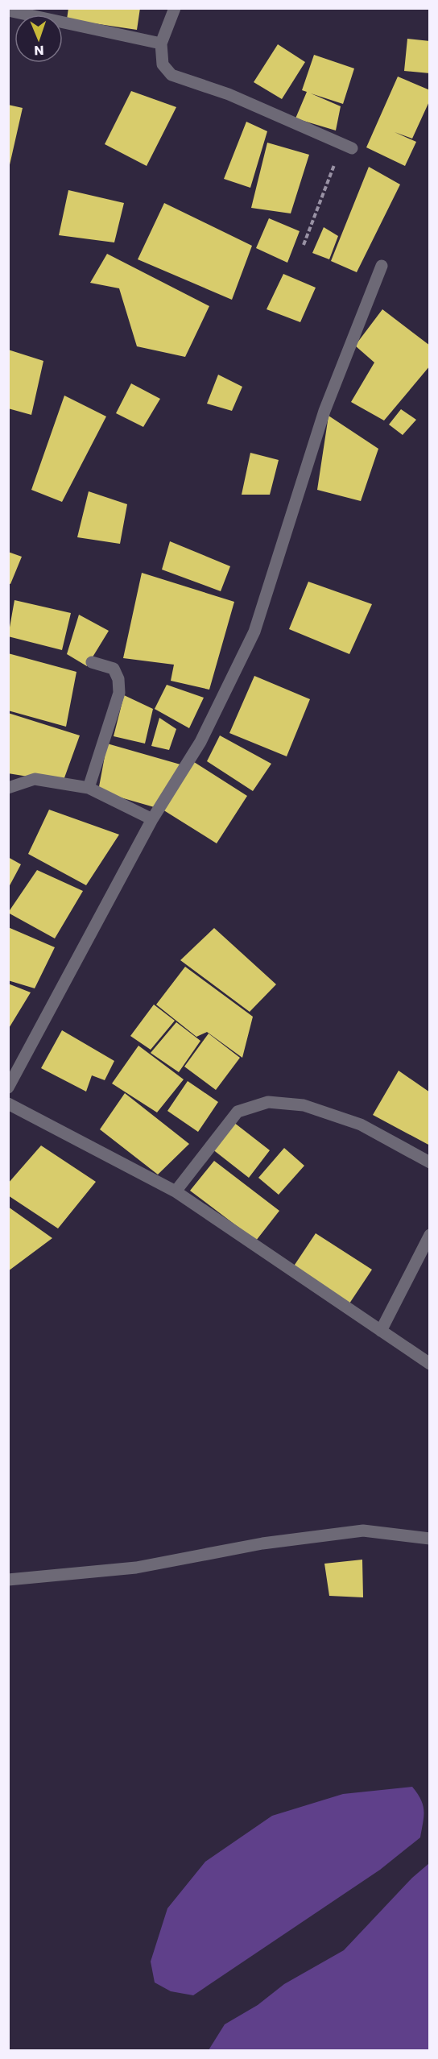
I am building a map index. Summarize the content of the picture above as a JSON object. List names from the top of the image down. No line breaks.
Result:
{"north":"bottom"}
